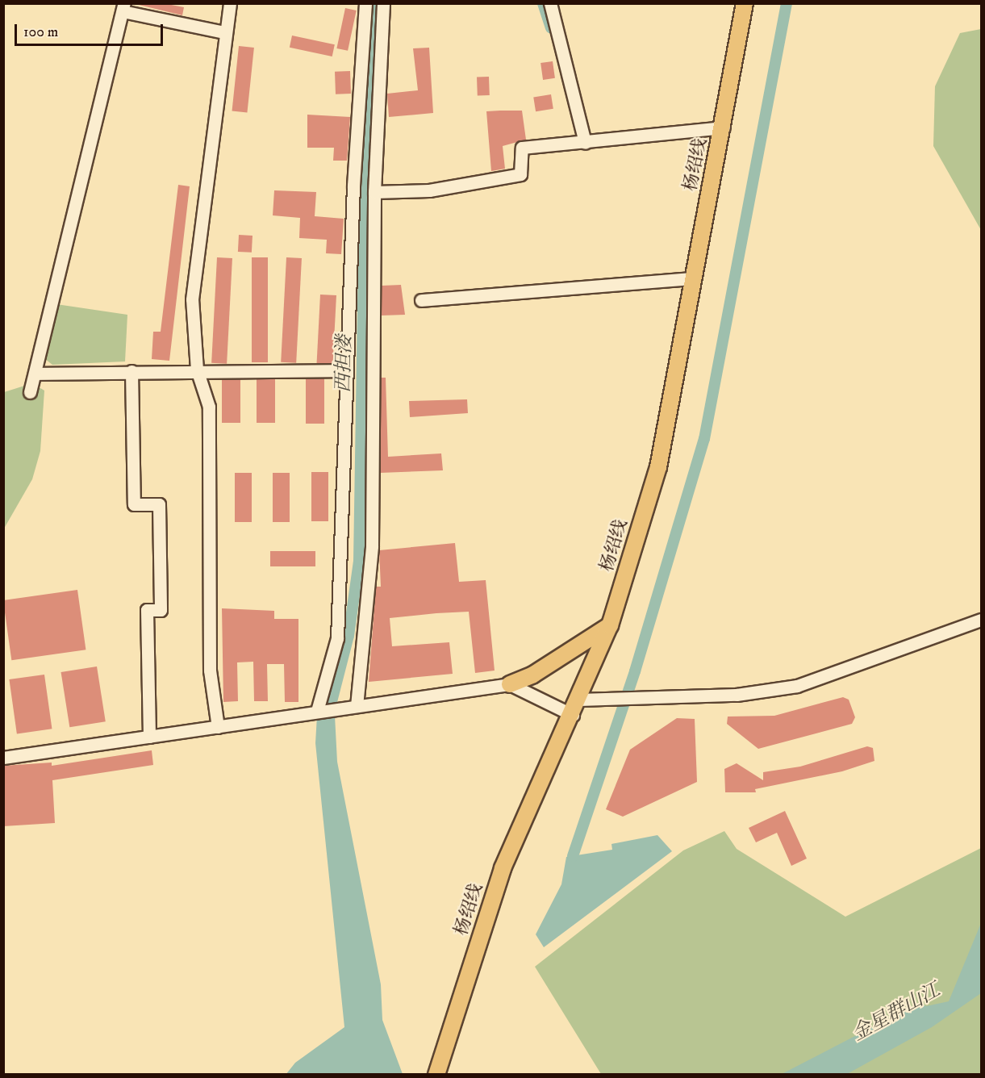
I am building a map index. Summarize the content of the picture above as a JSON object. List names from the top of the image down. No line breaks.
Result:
{"streets":{"main road":["杨绍线"]},"water":["西担溇","金星群山江"],"scale_bar":"100 m"}
